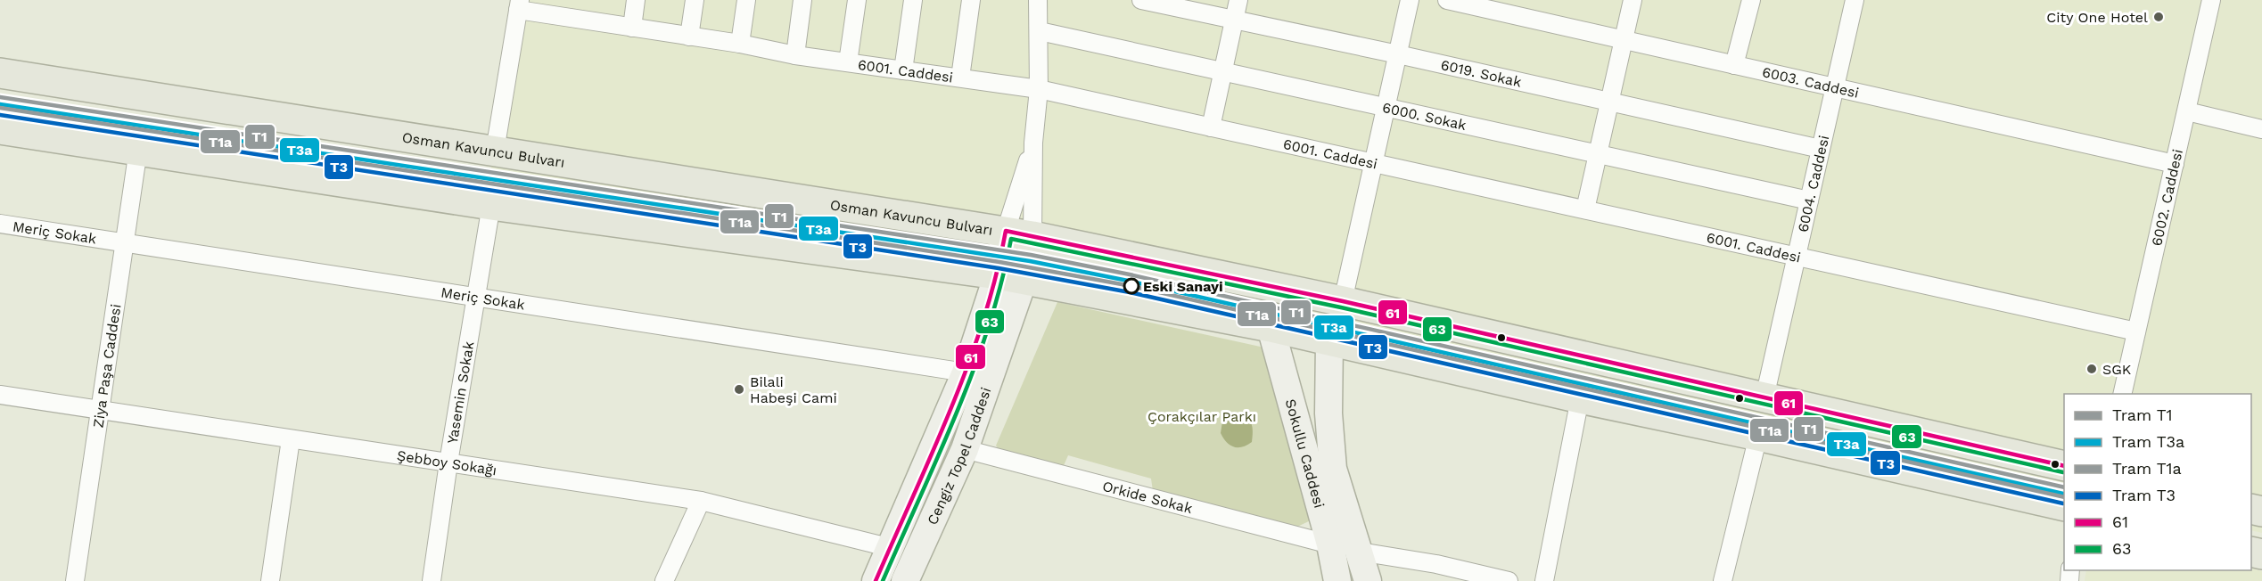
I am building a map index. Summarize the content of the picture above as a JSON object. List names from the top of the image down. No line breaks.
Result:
{"streets":{"highway":["Osman Kavuncu Bulvarı"],"main road":["Sokullu Caddesi","Cengiz Topel Caddesi"],"street":["6001. Caddesi","6019. Sokak","6003. Caddesi","6000. Sokak","6004. Caddesi","6002. Caddesi","Meriç Sokak","Ziya Paşa Caddesi","Yasemin Sokak","Şebboy Sokağı","Orkide Sokak"]},"crossings":[["6001. Caddesi","6004. Caddesi"],["6001. Caddesi","6002. Caddesi"],["6019. Sokak","6004. Caddesi"],["6003. Caddesi","6004. Caddesi"],["6003. Caddesi","6002. Caddesi"],["6000. Sokak","6004. Caddesi"],["Osman Kavuncu Bulvarı","6004. Caddesi"],["Osman Kavuncu Bulvarı","Cengiz Topel Caddesi"],["Meriç Sokak","Ziya Paşa Caddesi"],["Meriç Sokak","Yasemin Sokak"],["Meriç Sokak","Cengiz Topel Caddesi"],["Ziya Paşa Caddesi","Şebboy Sokağı"],["Yasemin Sokak","Şebboy Sokağı"],["Sokullu Caddesi","Orkide Sokak"],["Cengiz Topel Caddesi","Şebboy Sokağı"],["Cengiz Topel Caddesi","Orkide Sokak"]],"parks":["Çorakçılar Parkı"],"places":["City One Hotel","Eski Sanayi","SGK","Bilali Habeşi Cami"],"lines":["tram line T1","tram line T3a","tram line T1a","tram line T3","transit line 61","transit line 63"],"legend":["Tram T1","Tram T3a","Tram T1a","Tram T3","61","63"]}
